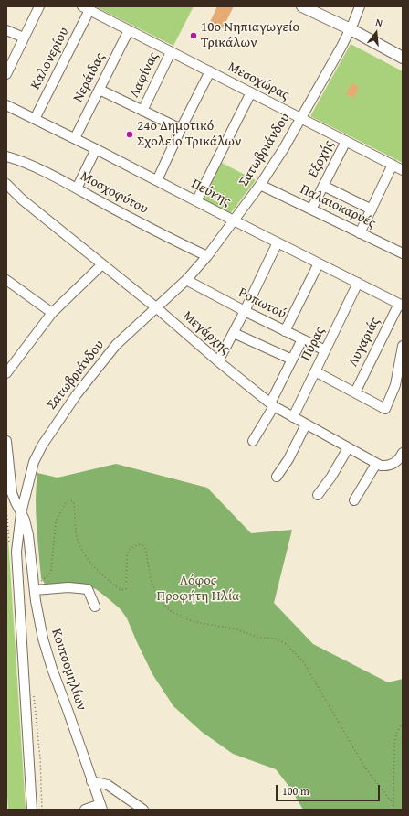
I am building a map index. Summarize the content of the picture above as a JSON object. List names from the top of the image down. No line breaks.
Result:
{"streets":{"street":["Καλονερίου","Λαφίνας","Νεράιδας","Μεσοχώρας","Σατωβριάνδου","Εξοχής","Μοσχοφύτου","Πεύκης","Παλαιοκαρυές","Ροπωτού","Μεγάρχης","Λυγαριάς","Πύρας","Κουτσομηλίων"]},"crossings":[["Καλονερίου","Μεσοχώρας"],["Καλονερίου","Πεύκης"],["Λαφίνας","Μεσοχώρας"],["Νεράιδας","Μεσοχώρας"],["Νεράιδας","Πεύκης"],["Μεσοχώρας","Σατωβριάνδου"],["Μεσοχώρας","Εξοχής"],["Σατωβριάνδου","Μοσχοφύτου"],["Σατωβριάνδου","Πεύκης"],["Σατωβριάνδου","Παλαιοκαρυές"],["Σατωβριάνδου","Ροπωτού"],["Σατωβριάνδου","Μεγάρχης"],["Σατωβριάνδου","Κουτσομηλίων"],["Εξοχής","Παλαιοκαρυές"],["Πεύκης","Λυγαριάς"],["Πεύκης","Πύρας"],["Ροπωτού","Πύρας"],["Μεγάρχης","Πύρας"]],"parks":["Λόφος Προφήτη Ηλία"],"places":["10ο Νηπιαγωγείο Τρικάλων","24ο Δημοτικό Σχολείο Τρικάλων"],"scale_bar":"100 m","north":"top"}
